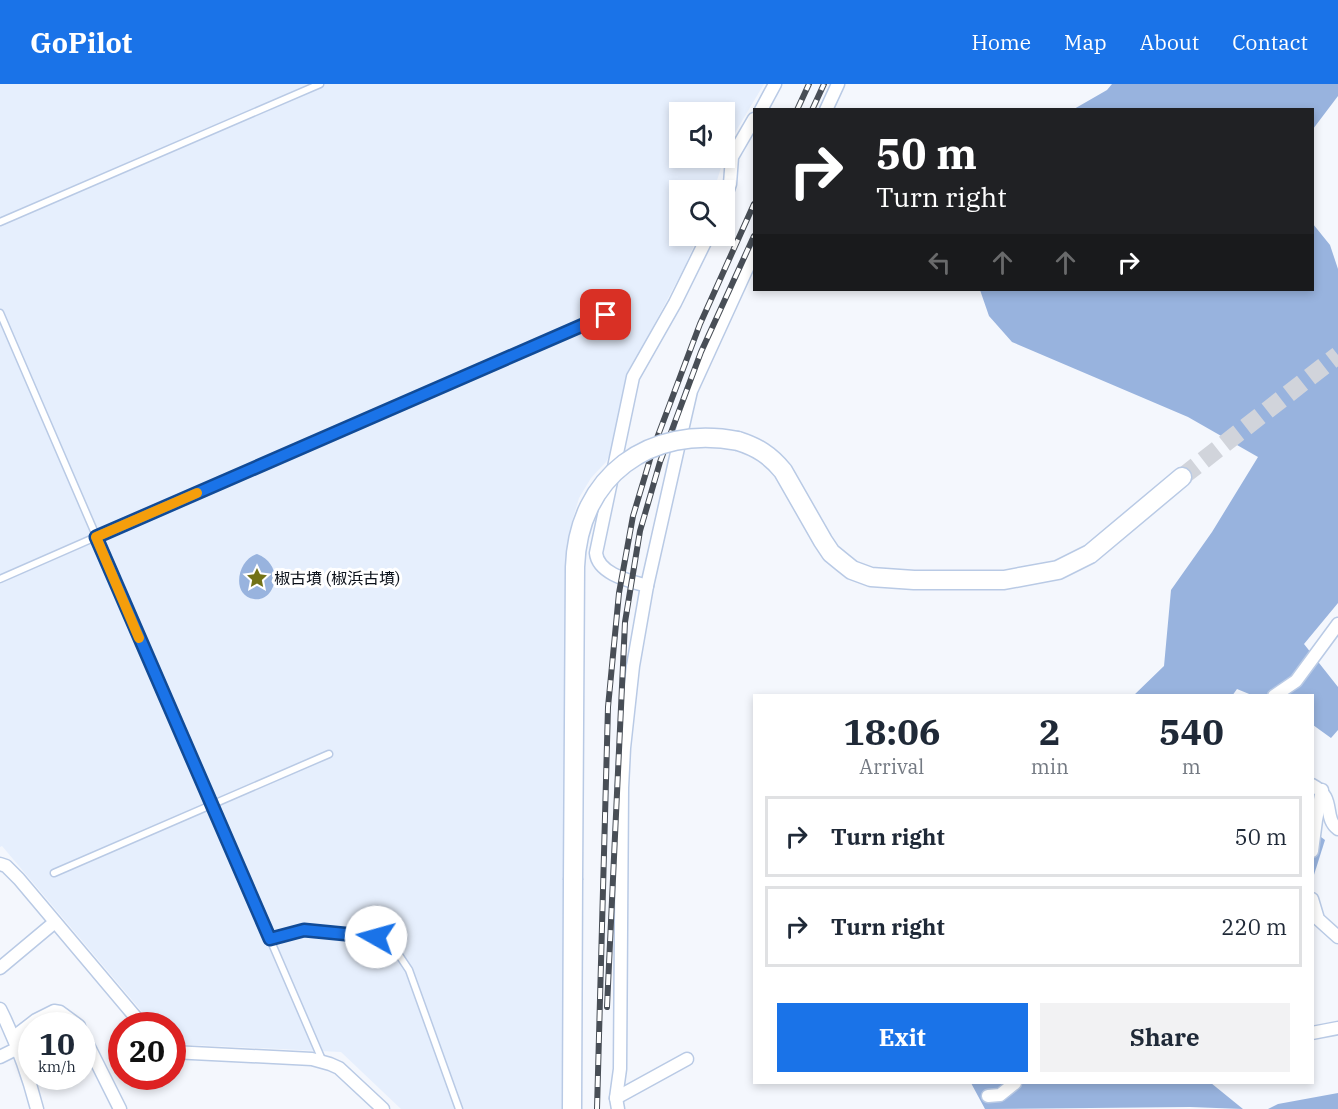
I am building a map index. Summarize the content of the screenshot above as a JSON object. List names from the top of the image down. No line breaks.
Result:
{"places":{"place":["椒古墳 (椒浜古墳)"]},"page":{"header":"GoPilot","nav":["Home","Map","About","Contact"],"turn":["50 m","Turn right"],"eta":["18:06","Arrival","2","min","540","m"],"list":[{"name":"Turn right","value":"50 m"},{"name":"Turn right","value":"220 m"}],"buttons":["Exit","Share"],"speed":"10 km/h","limit":"20"}}
